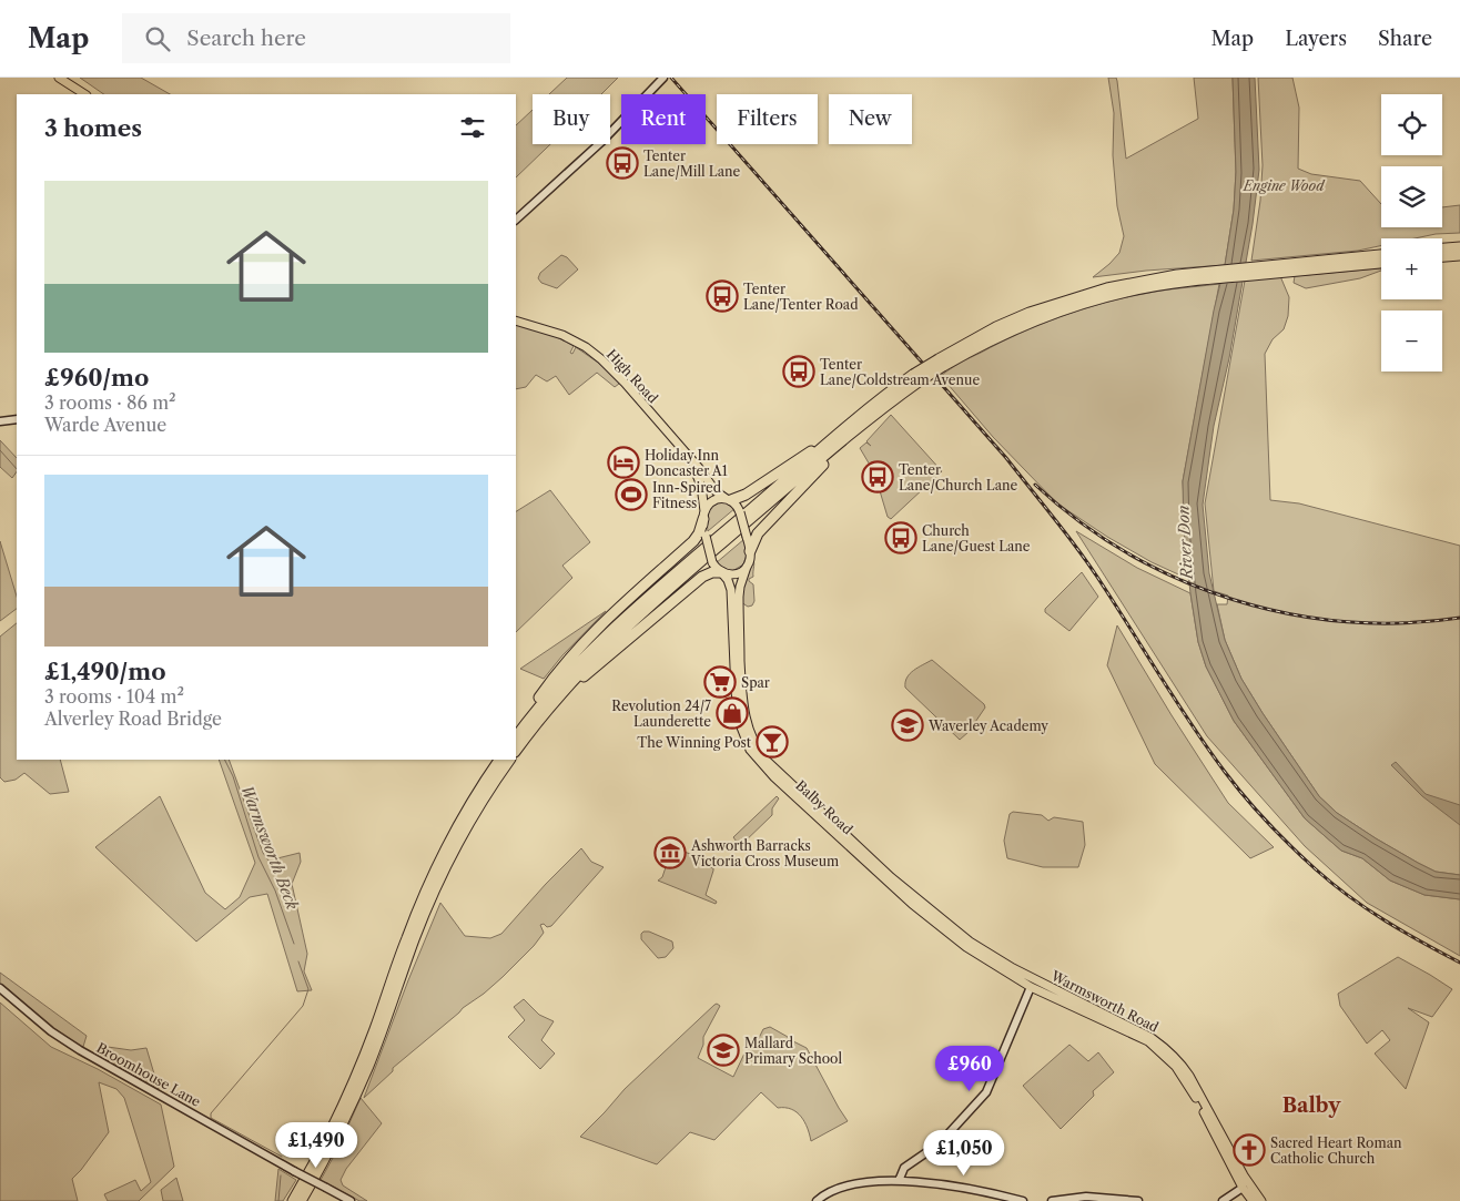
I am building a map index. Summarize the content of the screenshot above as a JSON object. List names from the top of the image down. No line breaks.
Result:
{"streets":{"main road":["High Road","Balby Road","Warmsworth Road"],"street":["Broomhouse Lane"]},"crossings":[["High Road","Balby Road"],["Balby Road","Warmsworth Road"]],"districts":["Balby"],"water":["River Don","Warmsworth Beck"],"parks":["Engine Wood"],"places":{"bus stop":["Tenter Lane/Mill Lane","Tenter Lane/Tenter Road","Tenter Lane/Coldstream Avenue","Tenter Lane/Church Lane","Church Lane/Guest Lane"],"hotel":["Holiday Inn Doncaster A1"],"sports":["Inn-Spired Fitness"],"supermarket":["Spar"],"shop":["Revolution 24/7 Launderette"],"school or university":["Waverley Academy","Mallard Primary School"],"bar":["The Winning Post"],"museum":["Ashworth Barracks Victoria Cross Museum"],"church":["Sacred Heart Roman Catholic Church"]},"page":{"header":"Map","search":"Search here","nav":["Map","Layers","Share"],"map_buttons":["+","−"],"chip":["Buy","Rent","Filters","New"],"heading":"3 homes","list":[{"name":"£960/mo","note":"3 rooms · 86 m² · Warde Avenue"},{"name":"£1,490/mo","note":"3 rooms · 104 m² · Alverley Road Bridge"}],"price":["£960","£1,490","£1,050"]}}
